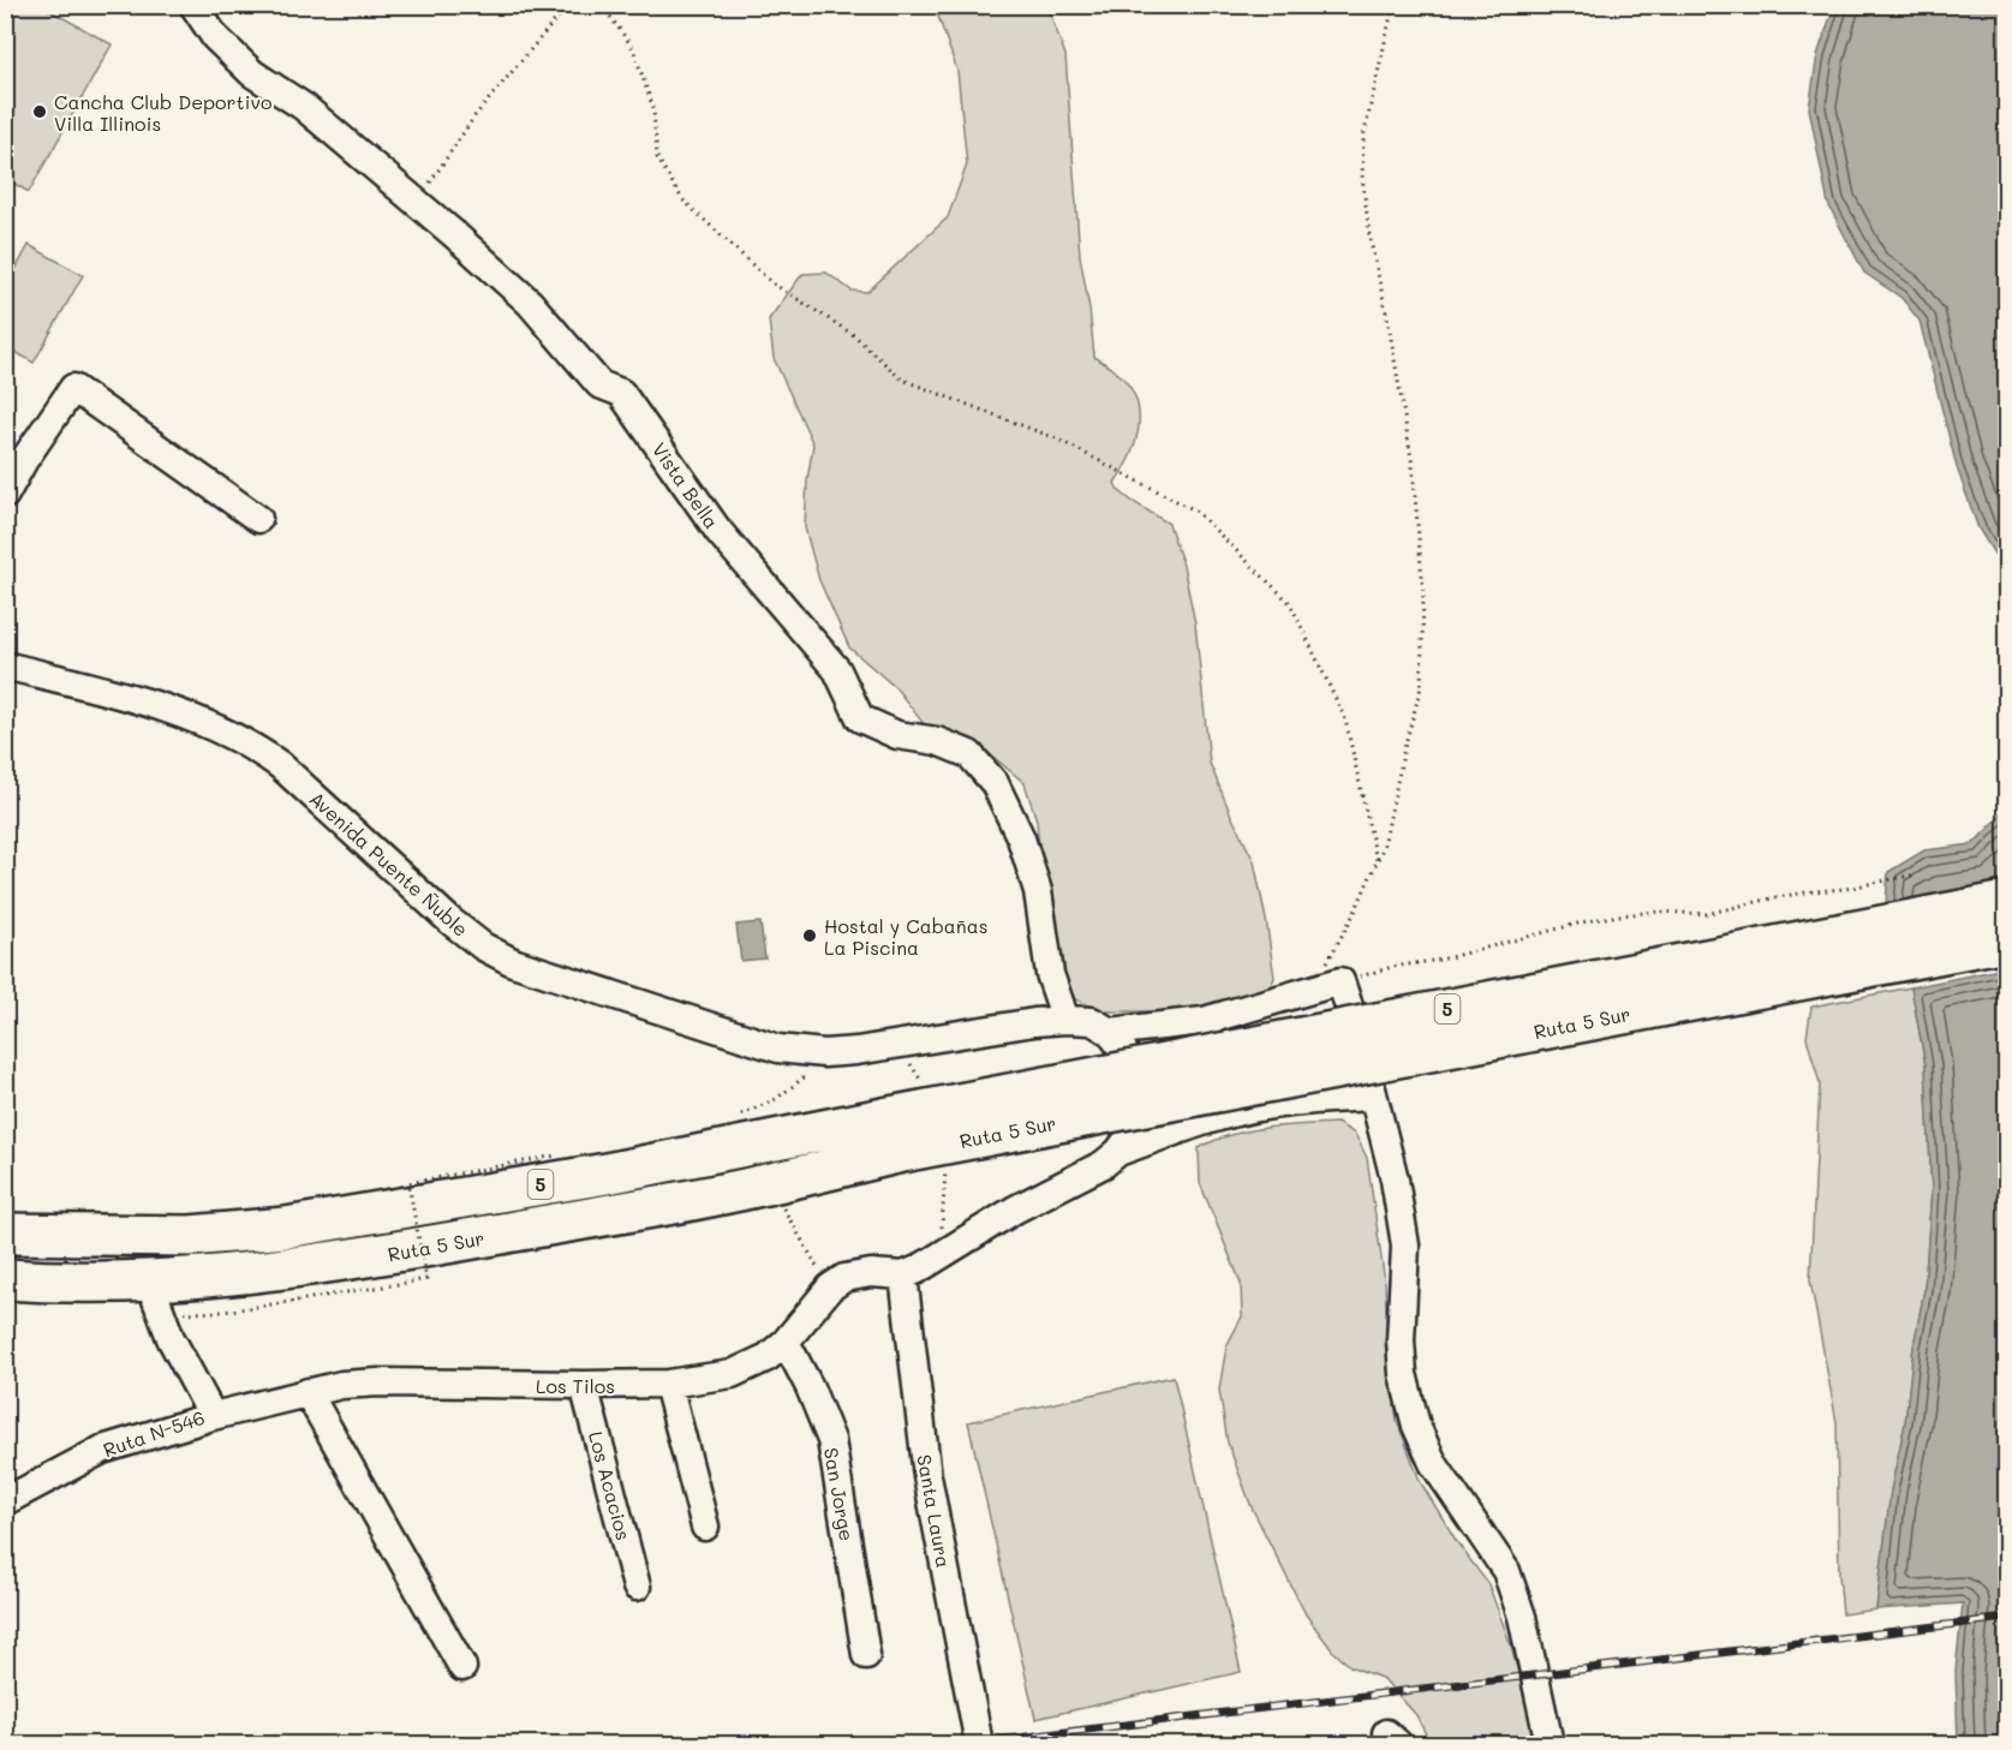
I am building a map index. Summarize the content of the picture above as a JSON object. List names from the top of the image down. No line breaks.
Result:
{"streets":{"highway":["5","Ruta 5 Sur"],"street":["Vista Bella","Avenida Puente Ñuble","Los Tilos","Ruta N-546","Los Acacios","San Jorge","Santa Laura"]},"crossings":[["Vista Bella","Avenida Puente Ñuble"],["Ruta 5 Sur","Ruta N-546"],["Los Tilos","Ruta N-546"],["Los Tilos","Los Acacios"],["Los Tilos","San Jorge"],["Los Tilos","Santa Laura"]],"places":["Cancha Club Deportivo Villa Illinois","Hostal y Cabañas La Piscina"]}
